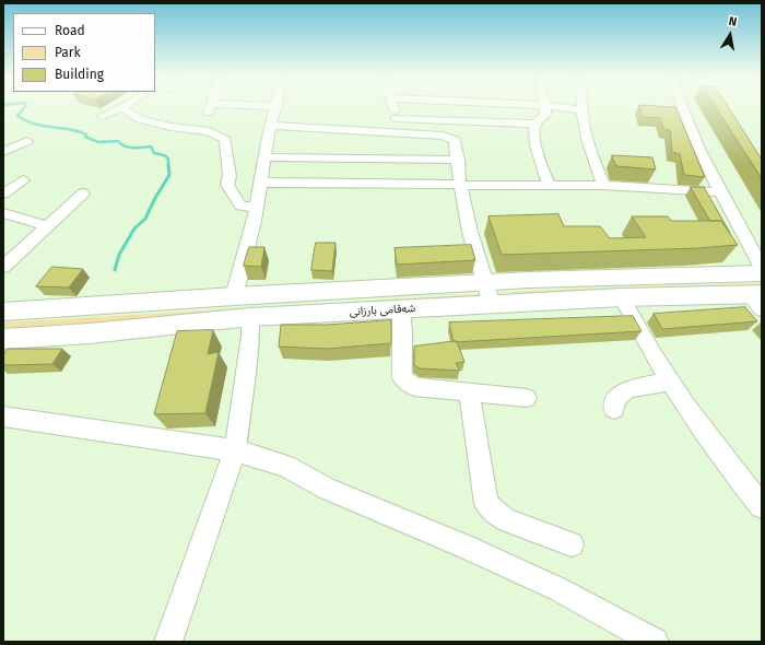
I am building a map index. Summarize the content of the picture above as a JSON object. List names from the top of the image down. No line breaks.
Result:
{"streets":{"highway":["شەقامی بارزانی"]},"legend":["Road","Park","Building"],"north":"top"}
